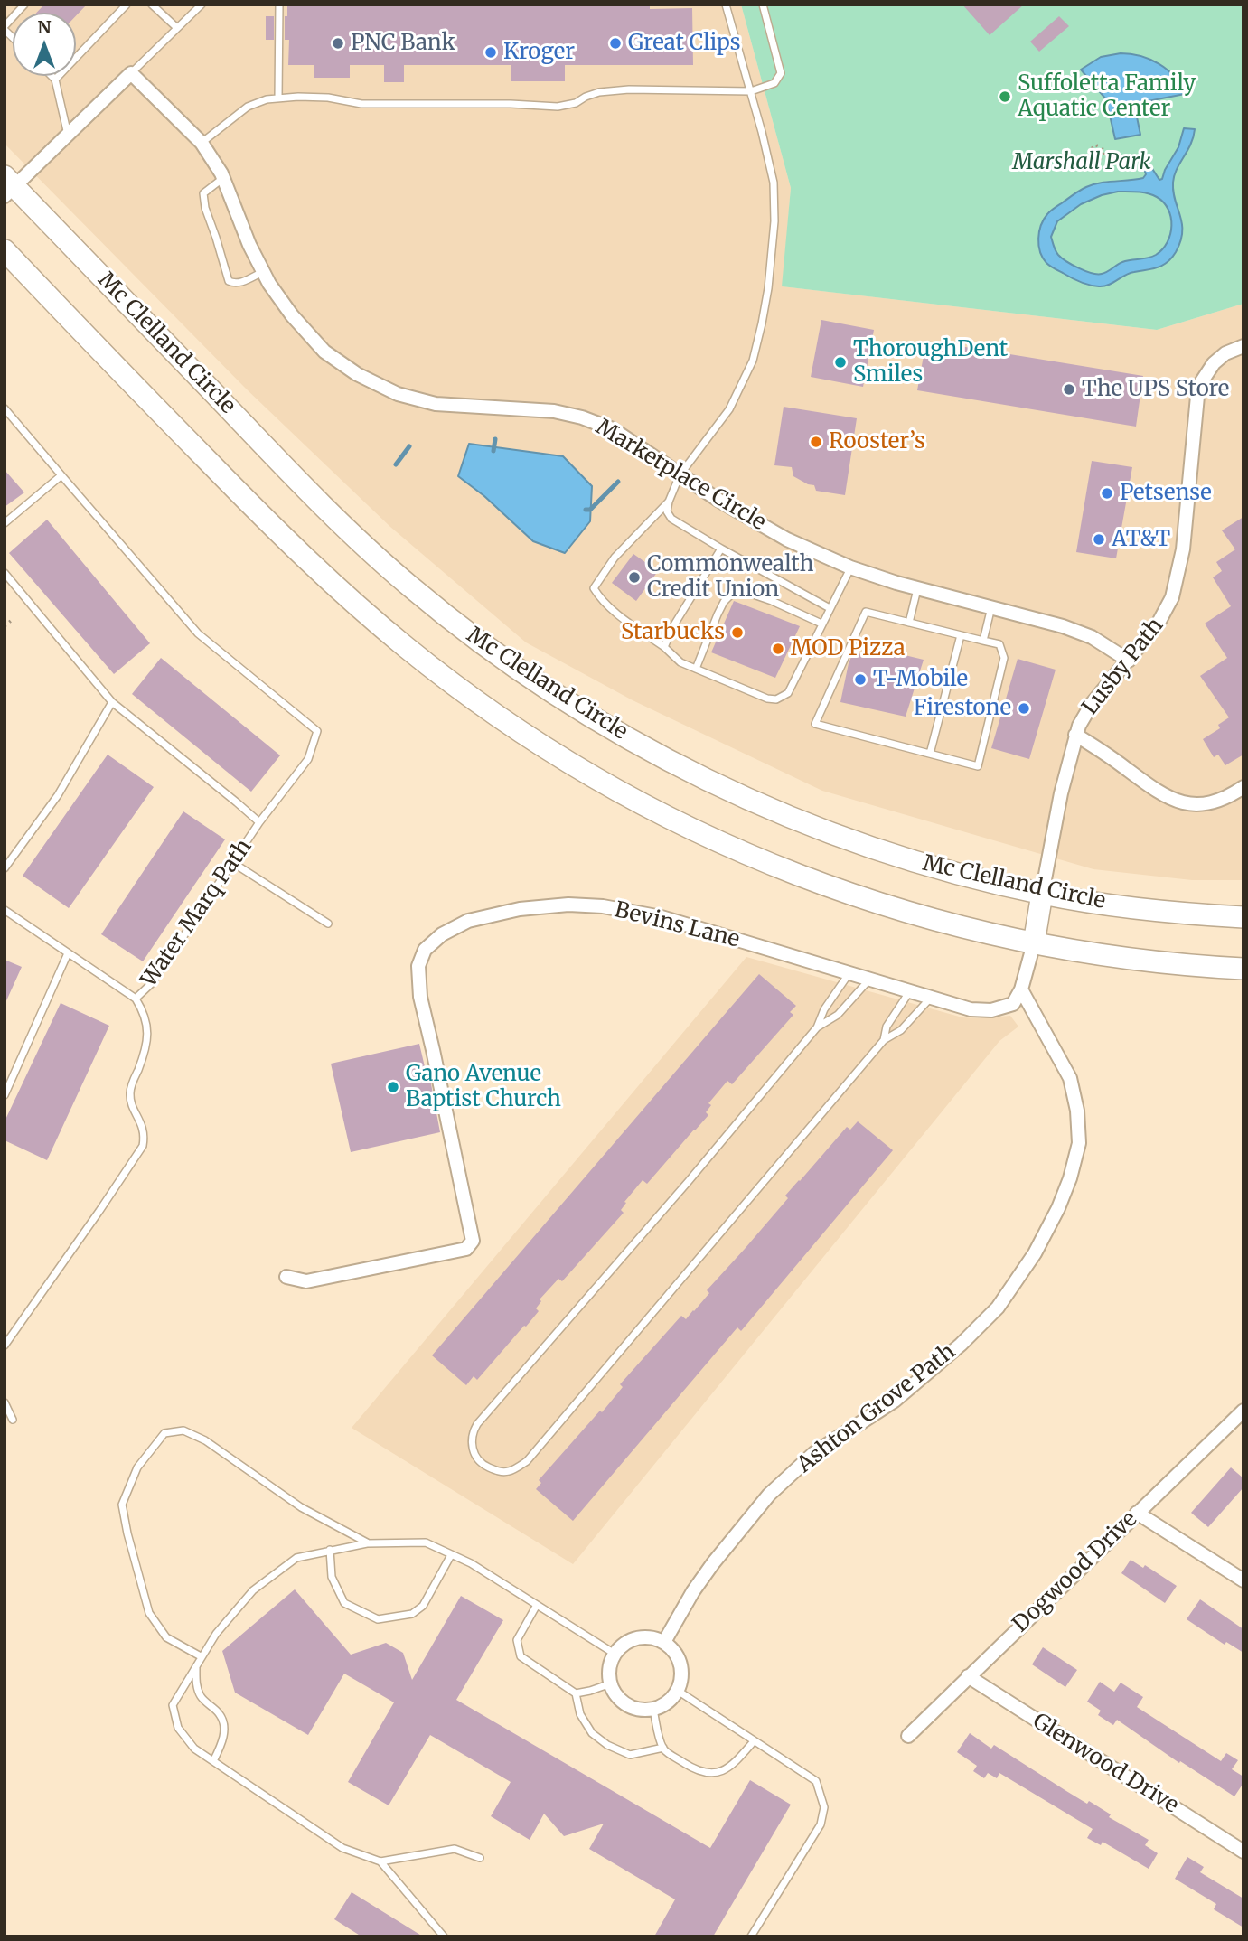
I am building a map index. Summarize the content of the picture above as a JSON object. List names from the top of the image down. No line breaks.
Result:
{"streets":{"highway":["Mc Clelland Circle"],"street":["Marketplace Circle","Lusby Path","Bevins Lane","Ashton Grove Path","Dogwood Drive","Glenwood Drive"],"lane":["Water Marq Path"]},"crossings":[["Mc Clelland Circle","Lusby Path"],["Marketplace Circle","Lusby Path"],["Bevins Lane","Ashton Grove Path"],["Dogwood Drive","Glenwood Drive"]],"parks":["Marshall Park"],"places":["PNC Bank","Great Clips","Kroger","Suffoletta Family Aquatic Center","ThoroughDent Smiles","The UPS Store","Rooster’s","Petsense","AT&T","Commonwealth Credit Union","Starbucks","MOD Pizza","T-Mobile","Firestone","Gano Avenue Baptist Church"],"north":"top"}
